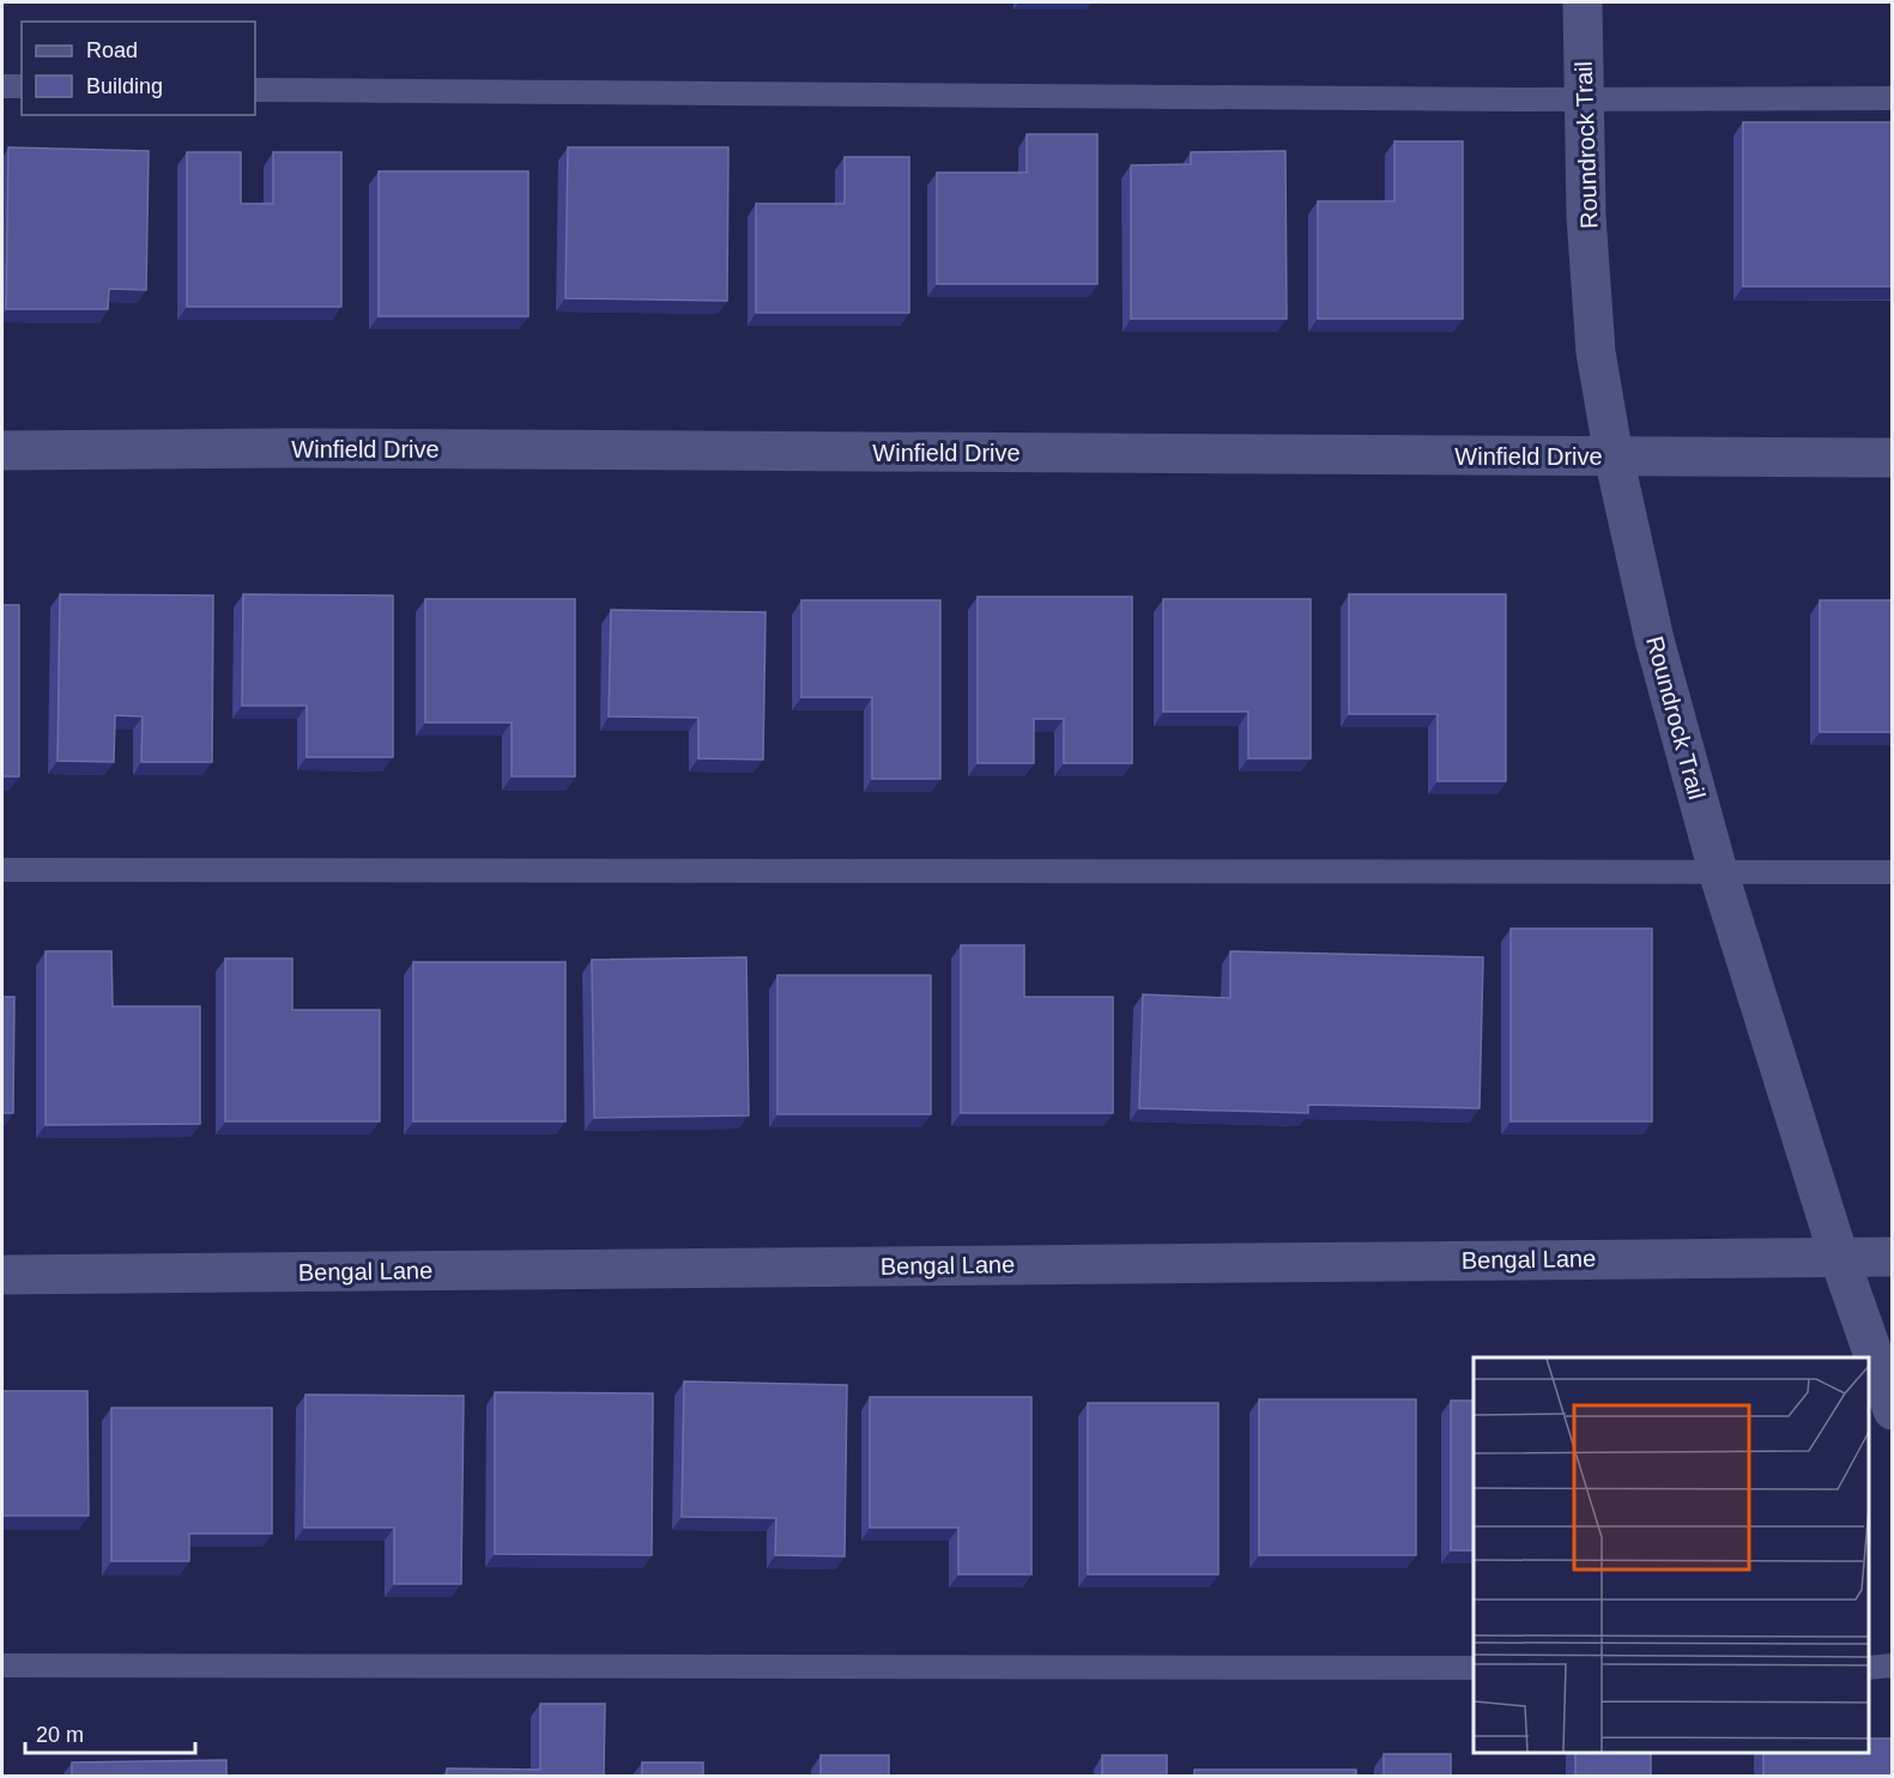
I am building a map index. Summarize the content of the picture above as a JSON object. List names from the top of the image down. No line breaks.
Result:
{"streets":{"street":["Roundrock Trail","Winfield Drive","Bengal Lane"]},"crossings":[["Roundrock Trail","Winfield Drive"],["Roundrock Trail","Bengal Lane"]],"legend":["Road","Building"],"scale_bar":"20 m"}
